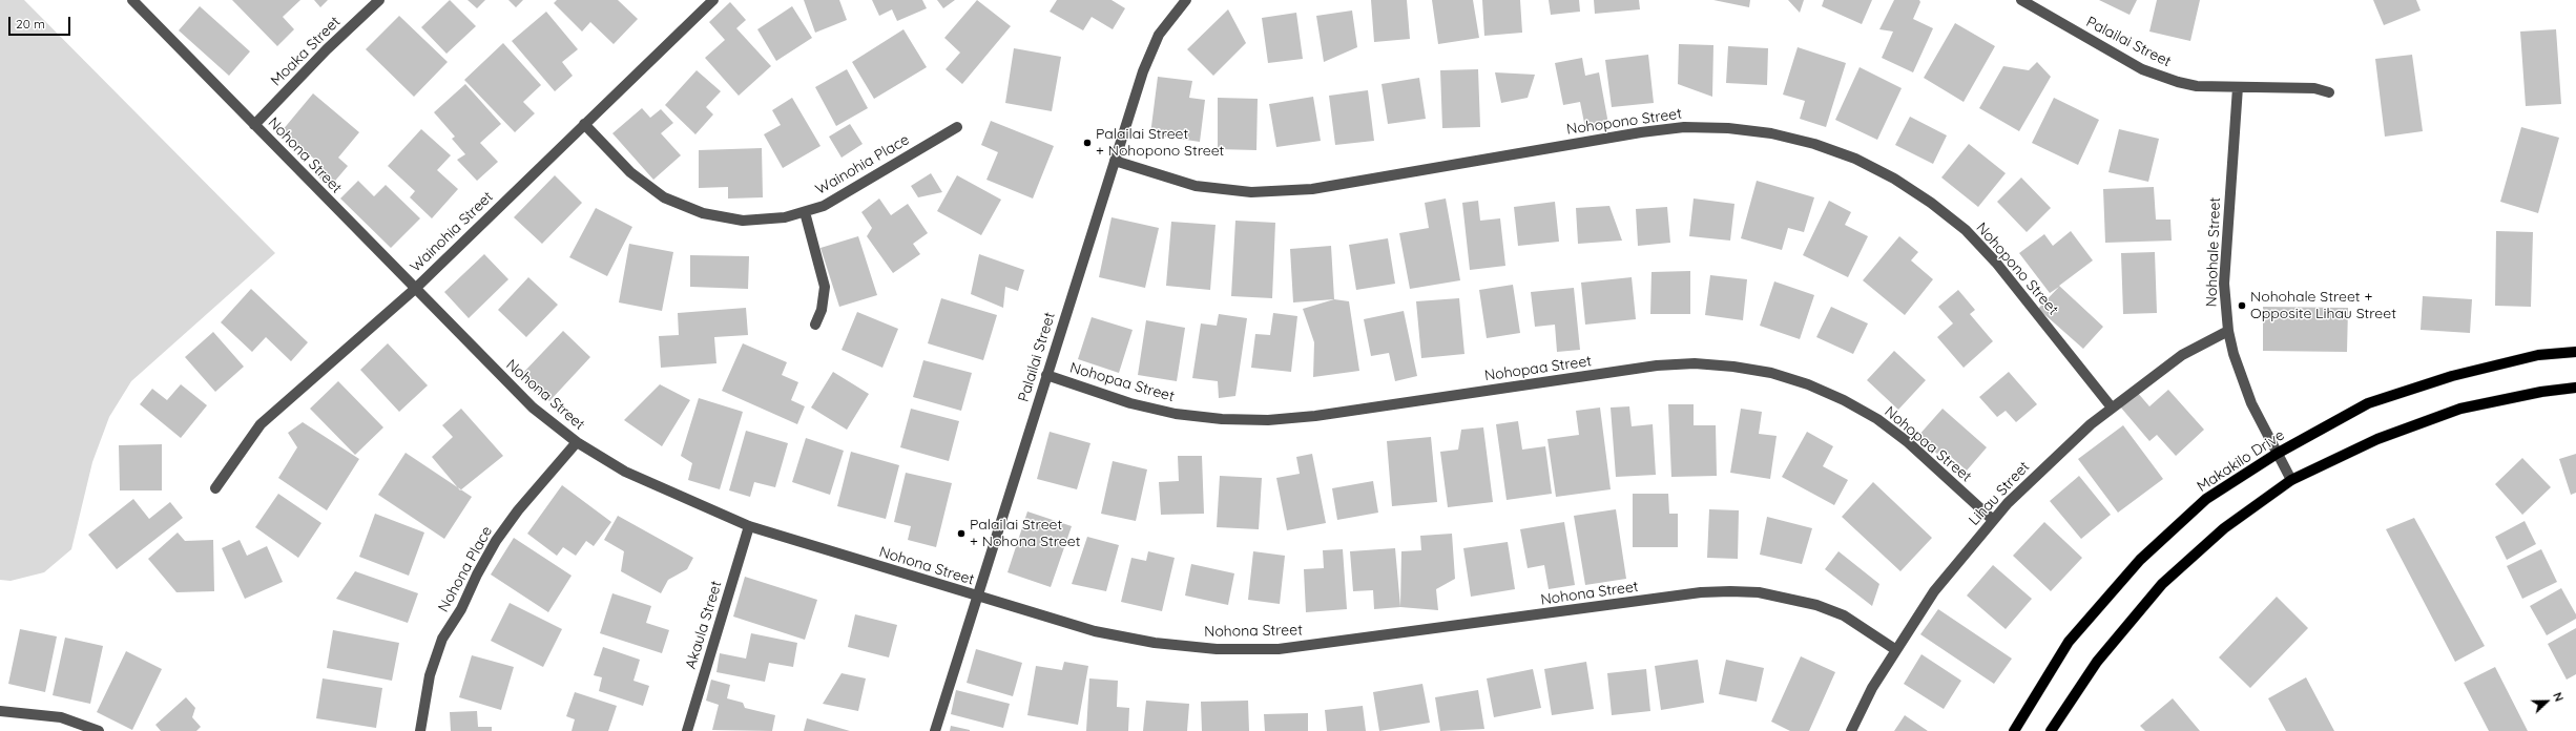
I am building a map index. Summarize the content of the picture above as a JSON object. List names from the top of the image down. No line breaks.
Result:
{"streets":{"main road":["Makakilo Drive"],"street":["Palailai Street","Moaka Street","Nohopono Street","Nohona Street","Wainohia Place","Wainohia Street","Nohohale Street","Nohopaa Street","Lihau Street","Nohona Place","Akaula Street"]},"crossings":[["Palailai Street","Nohopono Street"],["Palailai Street","Nohona Street"],["Palailai Street","Nohohale Street"],["Palailai Street","Nohopaa Street"],["Moaka Street","Nohona Street"],["Nohopono Street","Lihau Street"],["Nohona Street","Wainohia Street"],["Nohona Street","Lihau Street"],["Nohona Street","Nohona Place"],["Nohona Street","Akaula Street"],["Wainohia Place","Wainohia Street"],["Nohohale Street","Makakilo Drive"],["Nohohale Street","Lihau Street"],["Nohopaa Street","Lihau Street"]],"places":["Palailai Street + Nohopono Street","Nohohale Street + Opposite Lihau Street","Palailai Street + Nohona Street"],"scale_bar":"20 m","north":"right"}
